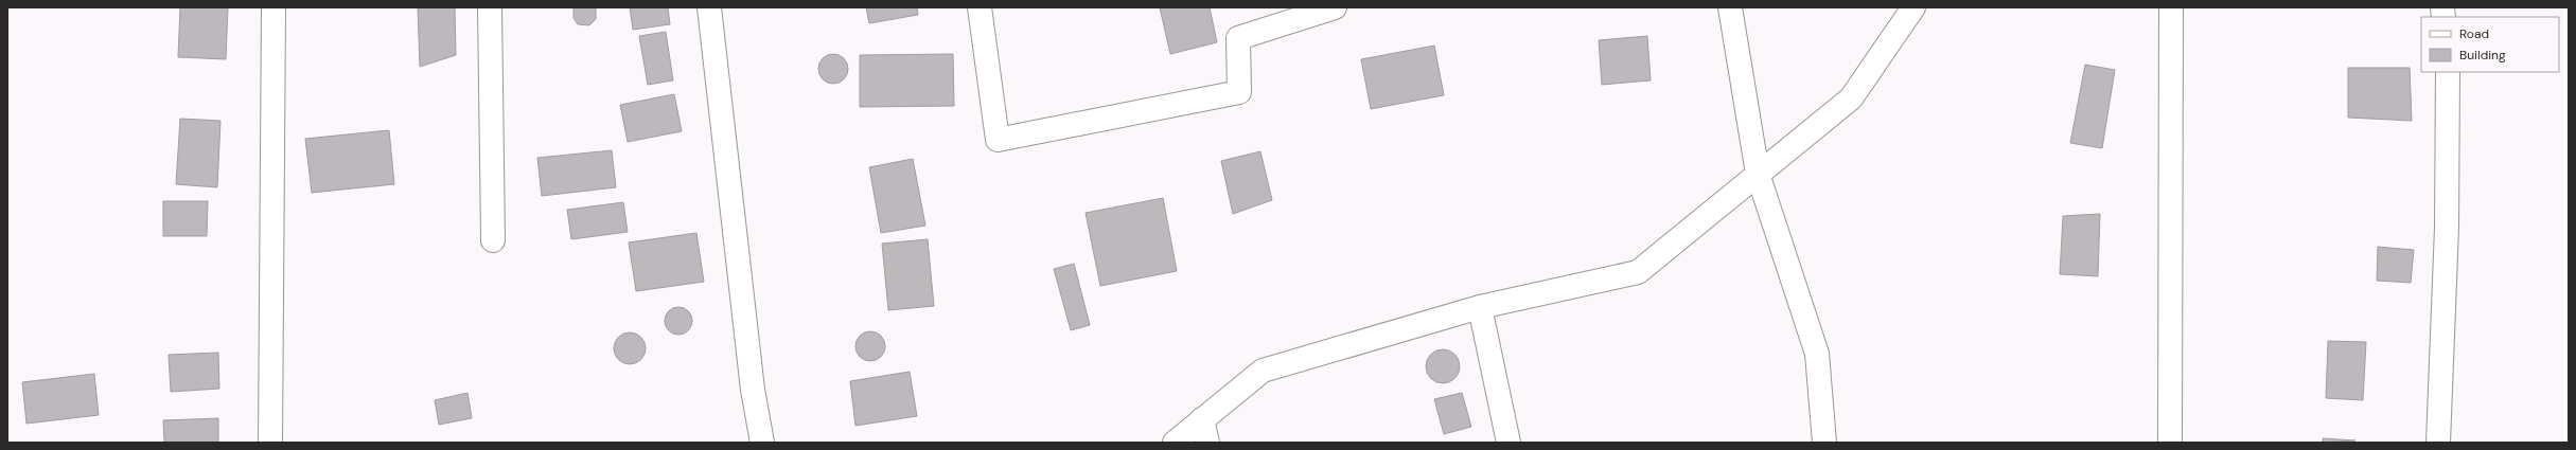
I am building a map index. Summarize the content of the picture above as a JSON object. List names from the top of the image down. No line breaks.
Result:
{"legend":["Road","Building"]}
